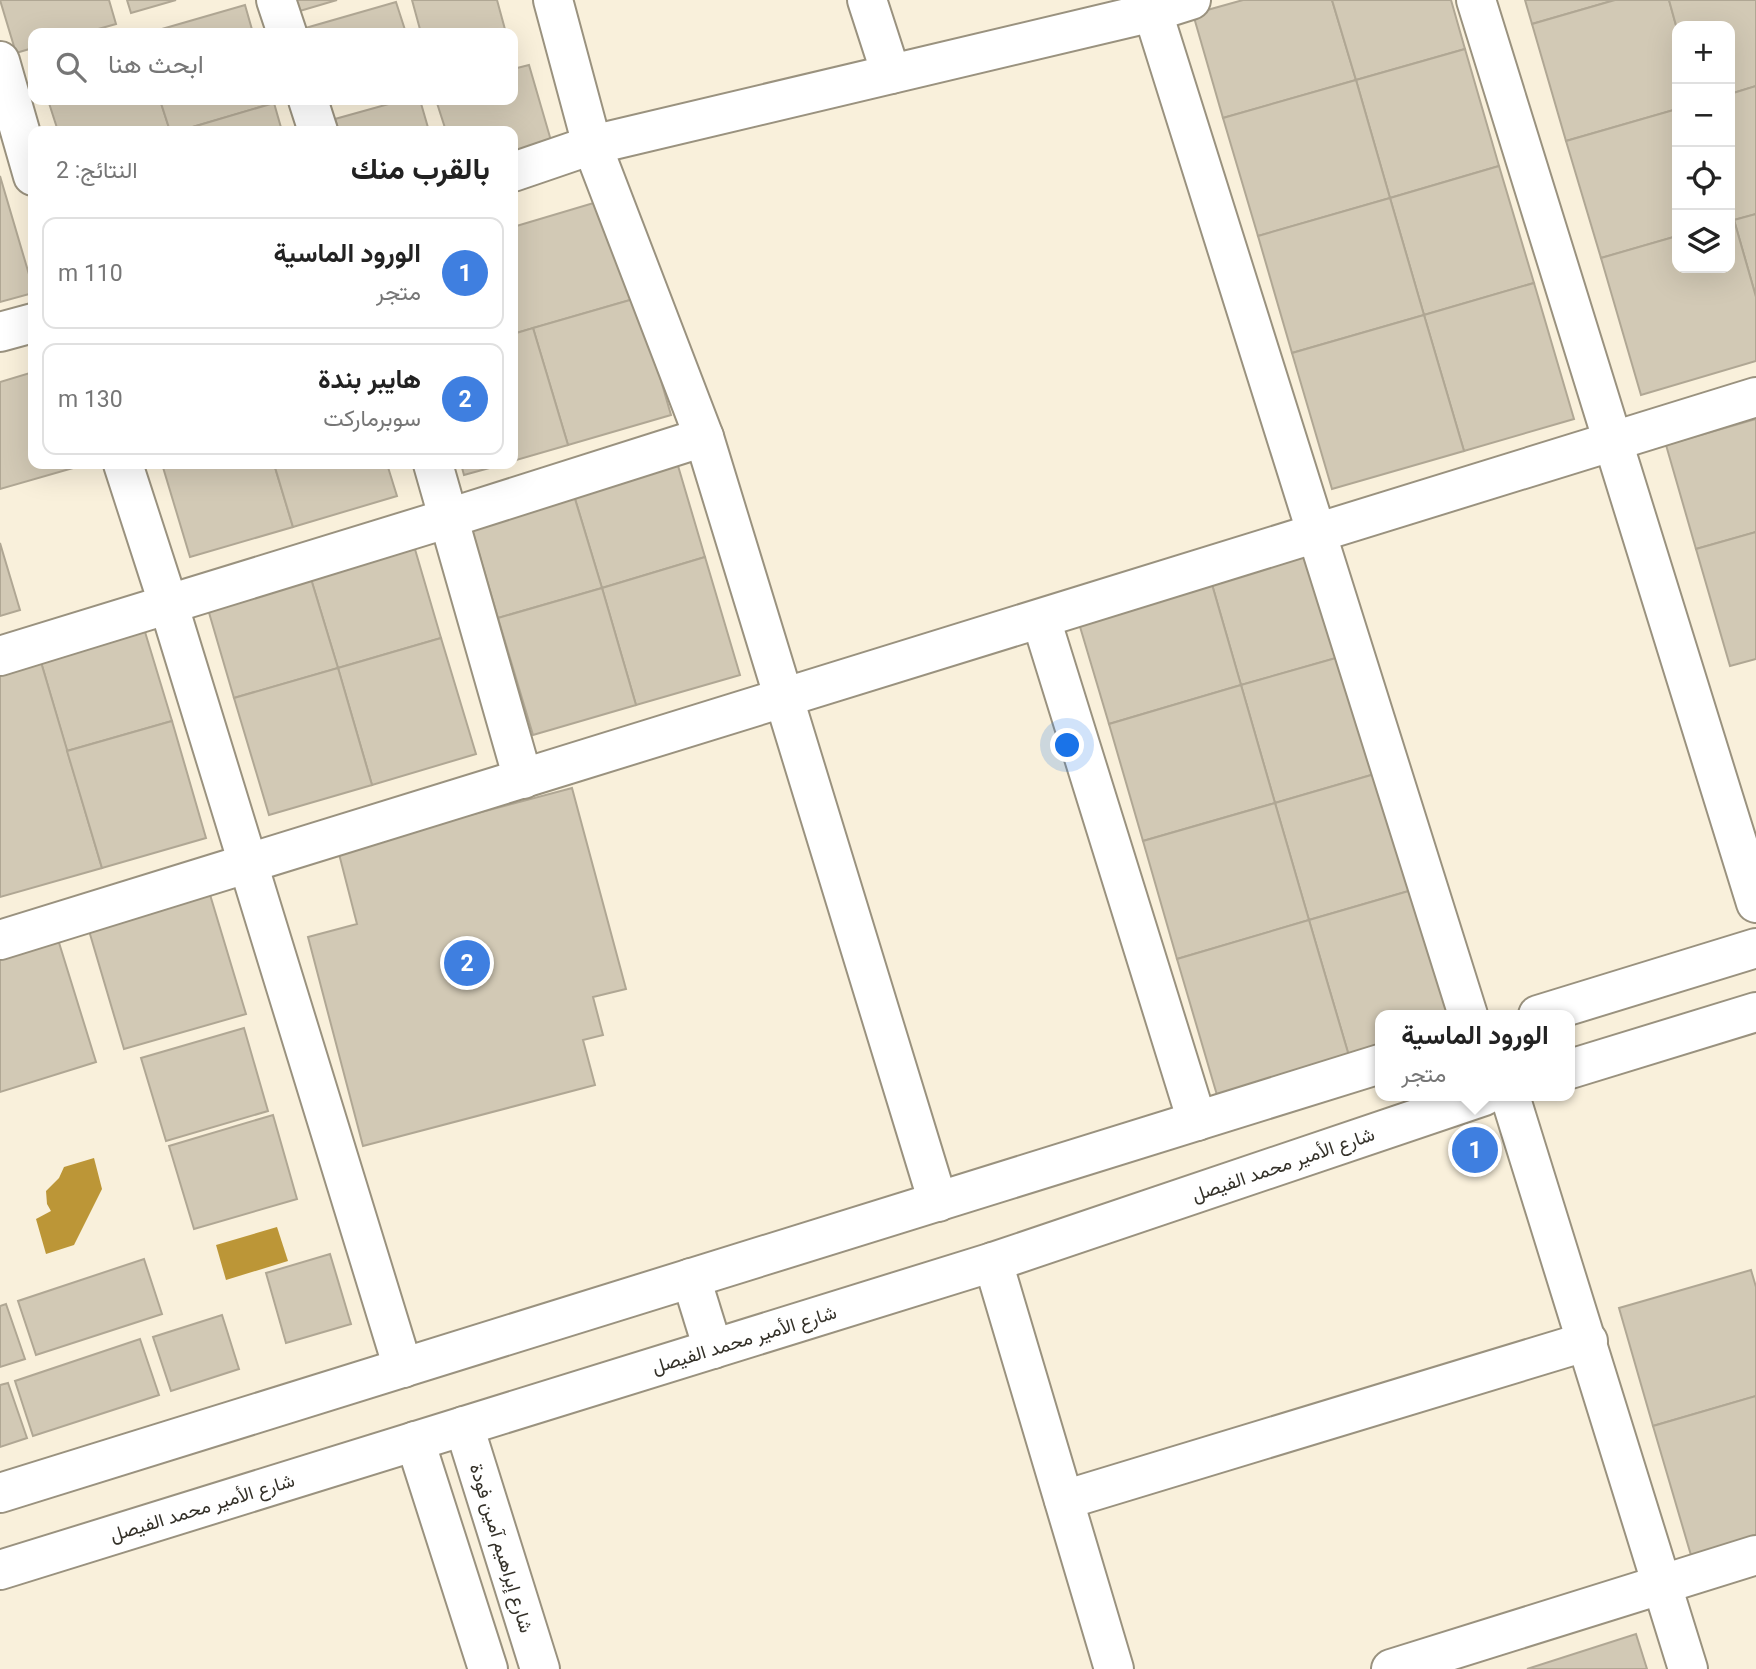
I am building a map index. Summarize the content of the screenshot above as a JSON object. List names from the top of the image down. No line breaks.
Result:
{"streets":{"street":["شارع الأمير محمد الفيصل","شارع إبراهيم آمين فودة"]},"crossings":[["شارع الأمير محمد الفيصل","شارع إبراهيم آمين فودة"]],"page":{"map_buttons":["+","−"],"search":"ابحث هنا","heading":["بالقرب منك","النتائج: 2"],"list":[{"mark":"1","name":"الورود الماسية","note":"متجر","value":"110 m"},{"mark":"2","name":"هايبر بندة","note":"سوبرماركت","value":"130 m"}],"pins":["2","1"],"popup":["الورود الماسية","متجر"]}}
